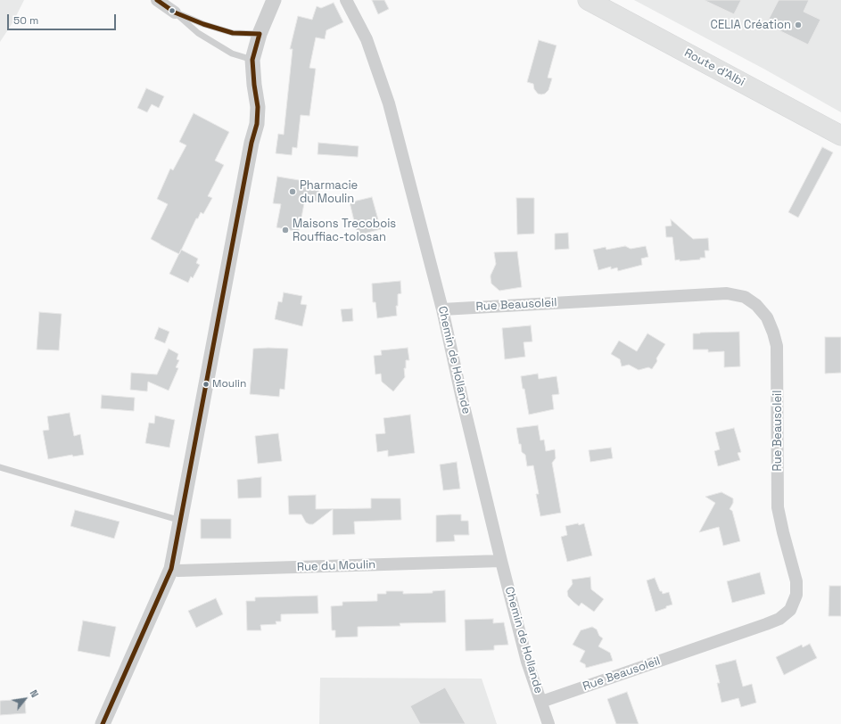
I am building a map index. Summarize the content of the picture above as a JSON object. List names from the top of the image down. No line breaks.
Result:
{"streets":{"main road":["Route d'Albi"],"street":["Rue Beausoleil","Chemin de Hollande","Rue du Moulin"]},"crossings":[["Rue Beausoleil","Chemin de Hollande"],["Chemin de Hollande","Rue du Moulin"]],"places":["CELIA Création","Pharmacie du Moulin","Maisons Trecobois Rouffiac-tolosan","Moulin"],"scale_bar":"50 m","north":"top right"}
